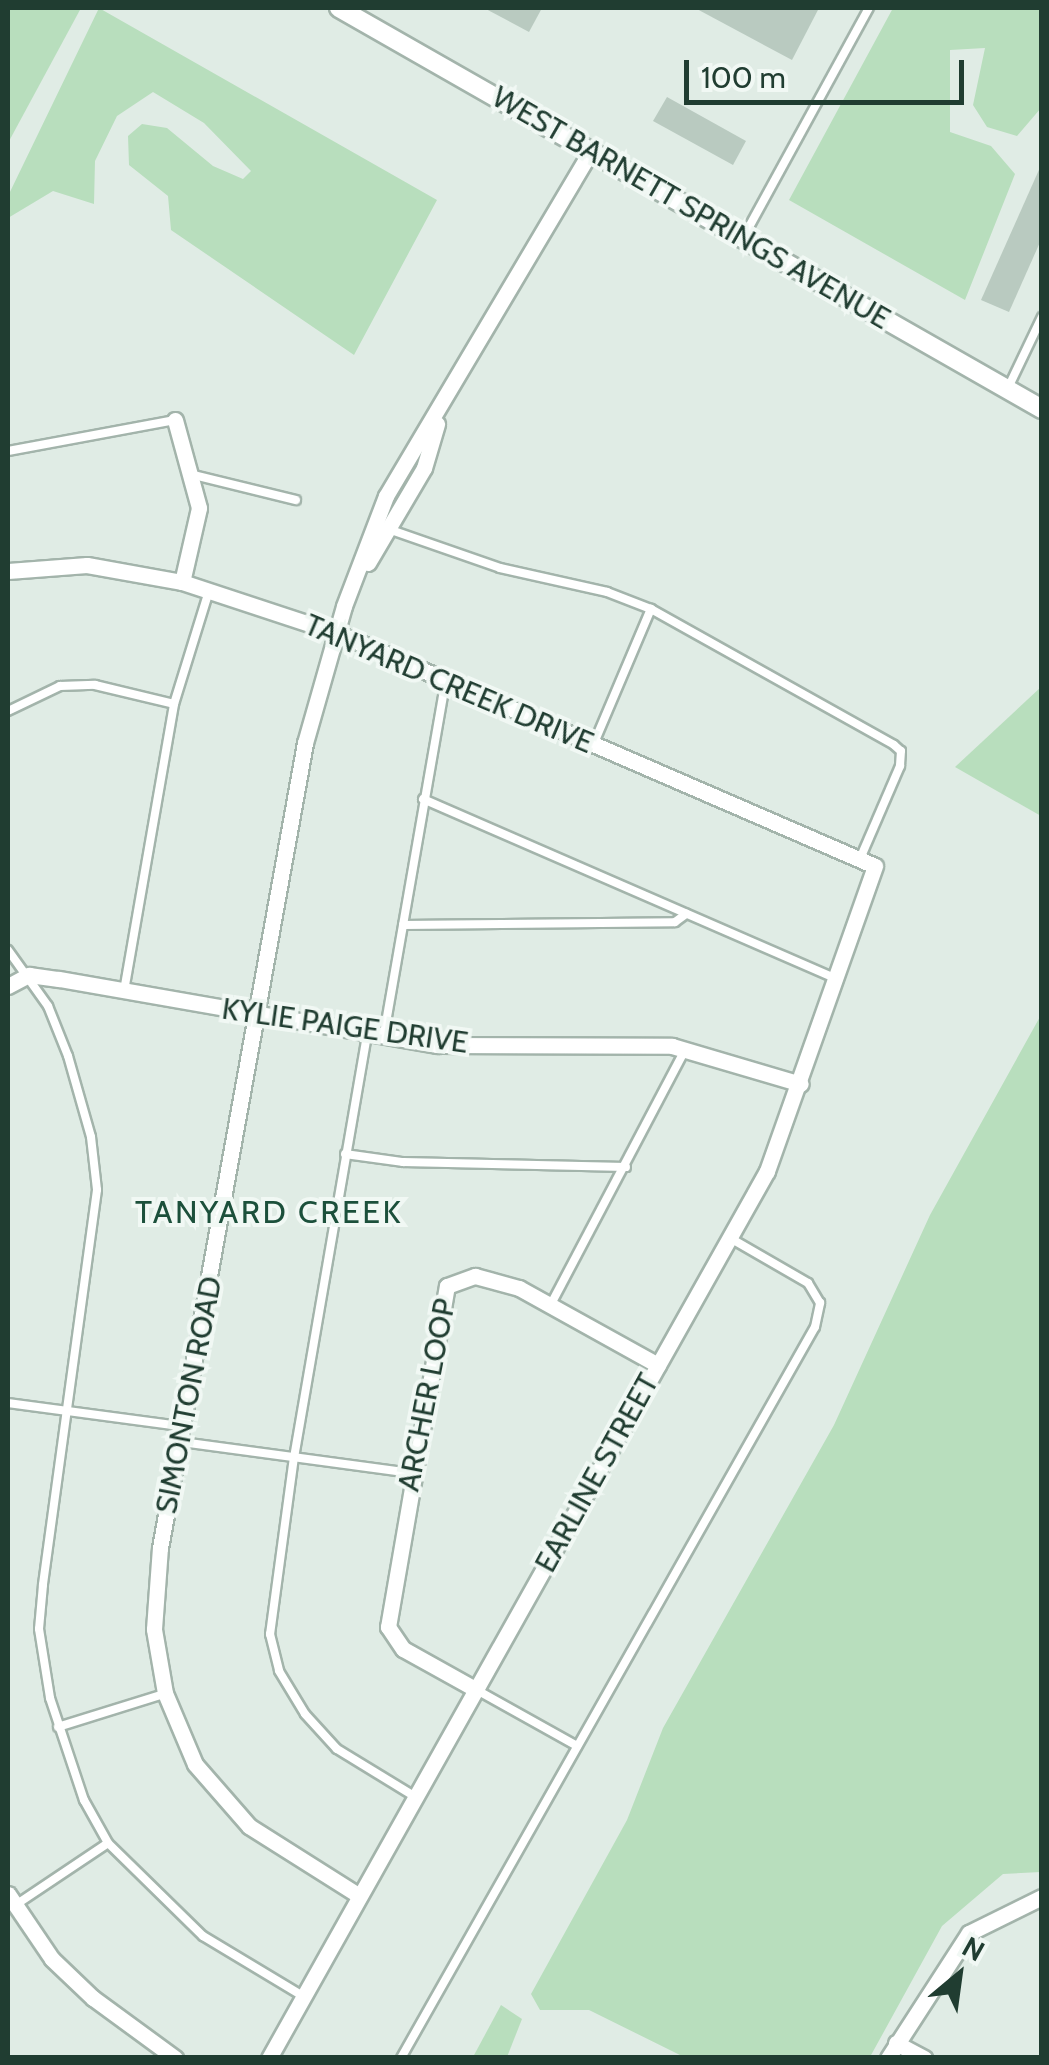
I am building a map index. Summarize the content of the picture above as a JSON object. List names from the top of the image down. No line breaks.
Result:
{"streets":{"street":["WEST BARNETT SPRINGS AVENUE","TANYARD CREEK DRIVE","KYLIE PAIGE DRIVE","SIMONTON ROAD","ARCHER LOOP","EARLINE STREET"]},"crossings":[["WEST BARNETT SPRINGS AVENUE","SIMONTON ROAD"],["TANYARD CREEK DRIVE","SIMONTON ROAD"],["TANYARD CREEK DRIVE","EARLINE STREET"],["KYLIE PAIGE DRIVE","SIMONTON ROAD"],["KYLIE PAIGE DRIVE","EARLINE STREET"],["SIMONTON ROAD","EARLINE STREET"],["ARCHER LOOP","EARLINE STREET"]],"districts":["TANYARD CREEK"],"scale_bar":"100 m","north":"top right"}
